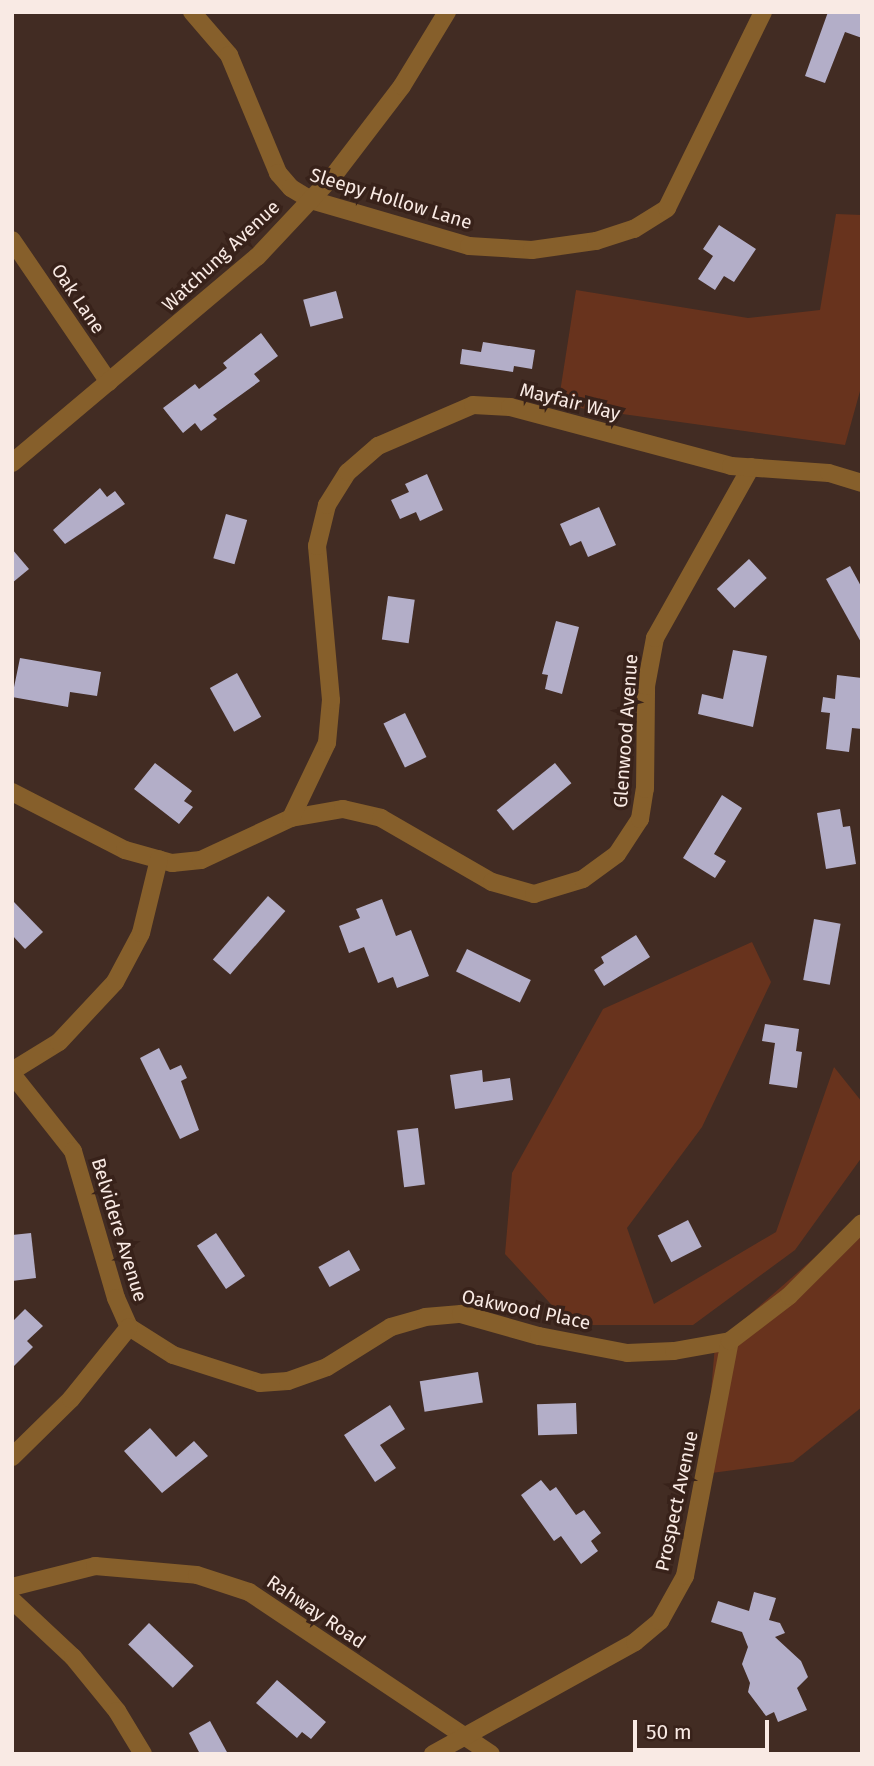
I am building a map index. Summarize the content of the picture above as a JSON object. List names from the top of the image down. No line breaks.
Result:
{"streets":{"street":["Sleepy Hollow Lane","Watchung Avenue","Oak Lane","Mayfair Way","Glenwood Avenue","Belvidere Avenue","Oakwood Place","Prospect Avenue","Rahway Road"]},"crossings":[["Sleepy Hollow Lane","Watchung Avenue"],["Watchung Avenue","Oak Lane"],["Mayfair Way","Glenwood Avenue"],["Belvidere Avenue","Oakwood Place"],["Oakwood Place","Prospect Avenue"],["Prospect Avenue","Rahway Road"]],"scale_bar":"50 m"}
